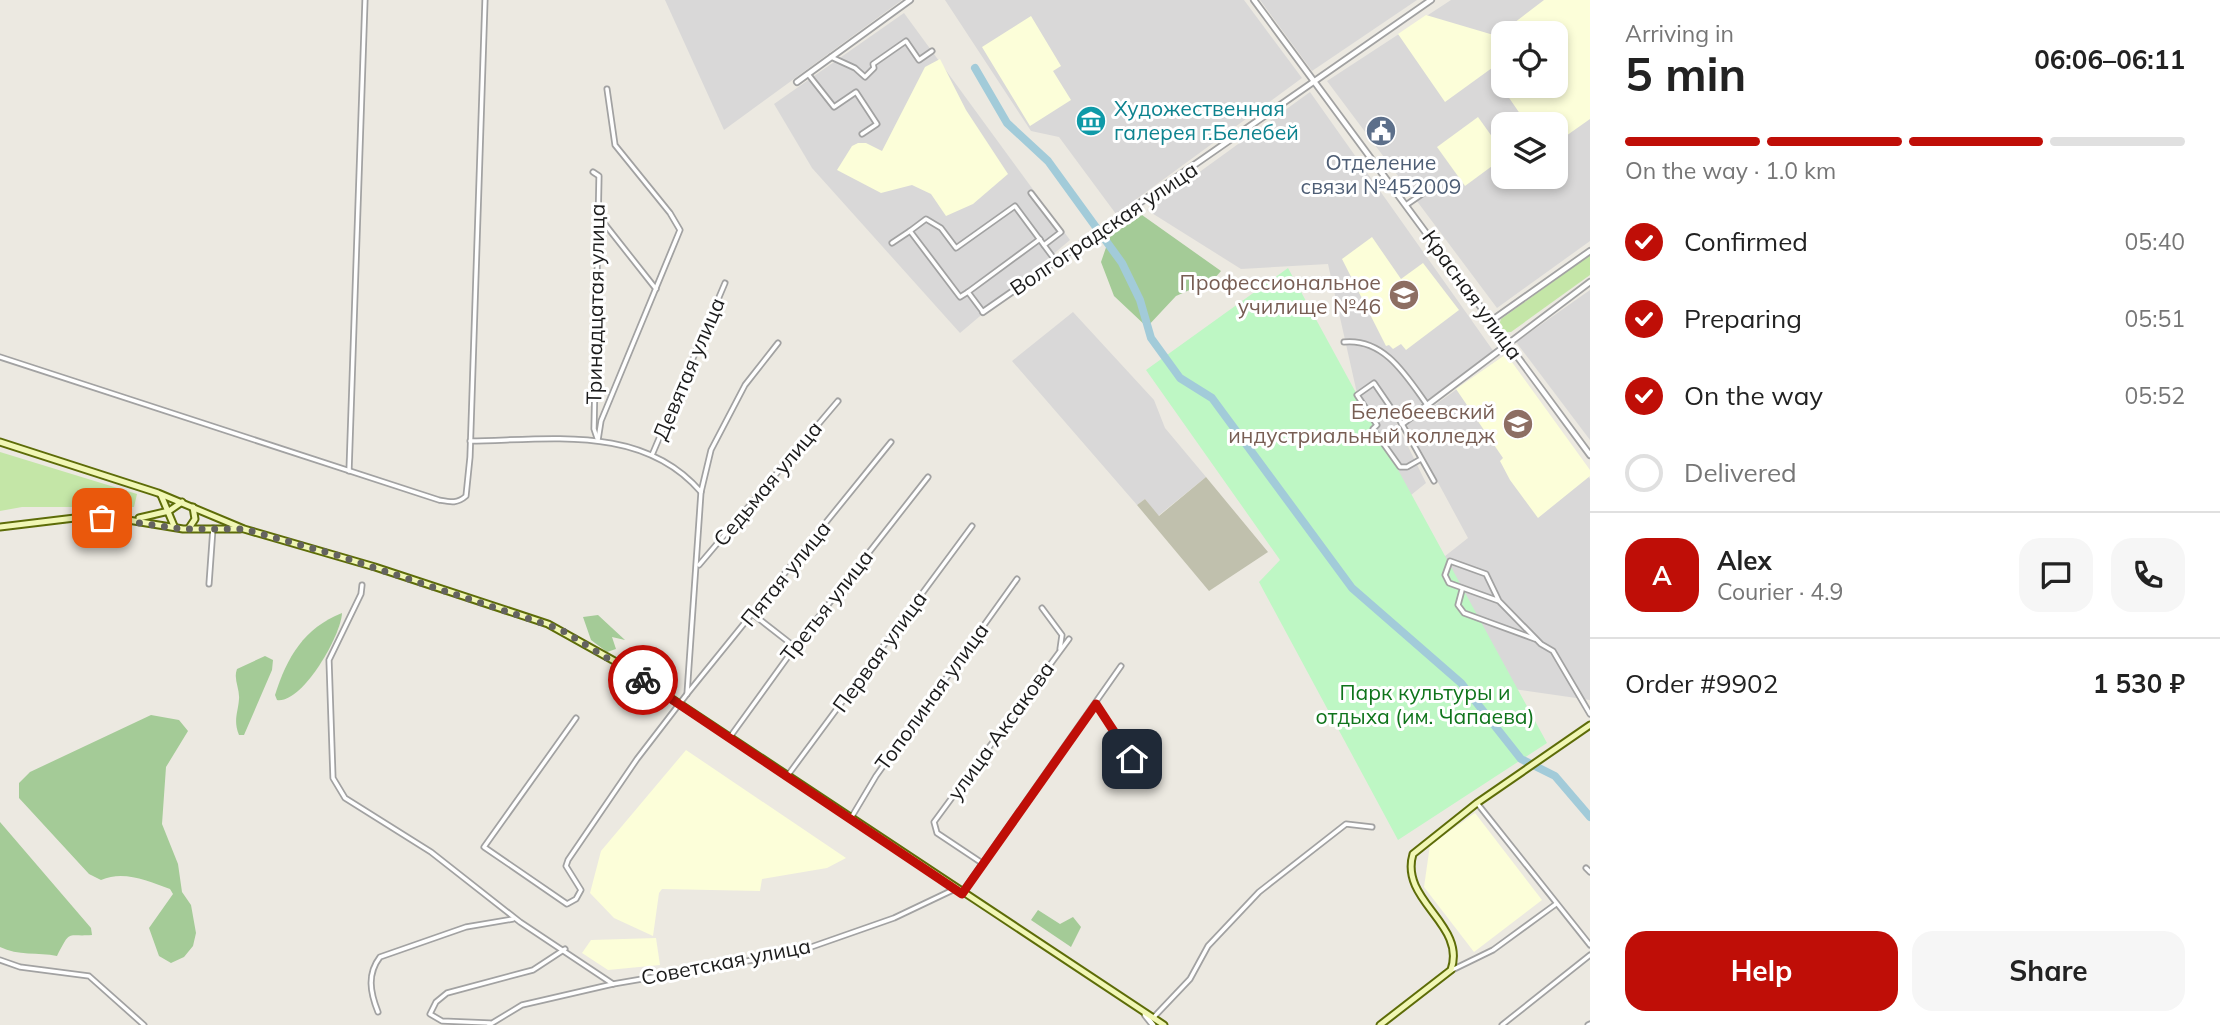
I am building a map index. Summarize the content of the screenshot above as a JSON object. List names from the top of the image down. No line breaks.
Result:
{"streets":{"street":["Волгоградская улица","Красная улица","Тринадцатая улица","Девятая улица","Седьмая улица","Пятая улица","Третья улица","Первая улица","Тополиная улица","улица Аксакова","Советская улица"]},"crossings":[["Волгоградская улица","Красная улица"]],"parks":["Парк культуры и отдыха (им. Чапаева)"],"places":{"museum":["Художественная галерея г.Белебей"],"public building":["Отделение связи №452009"],"school or university":["Профессиональное училище №46","Белебеевский индустриальный колледж"]},"page":{"heading":["5 min","Arriving in","06:06–06:11"],"panel":["Alex","Courier · 4.9","Order #9902","1 530 ₽"],"bar":"On the way · 1.0 km","list":[["Confirmed","05:40"],["Preparing","05:51"],["On the way","05:52"],"Delivered"],"round":"A","buttons":["Help","Share"]}}
